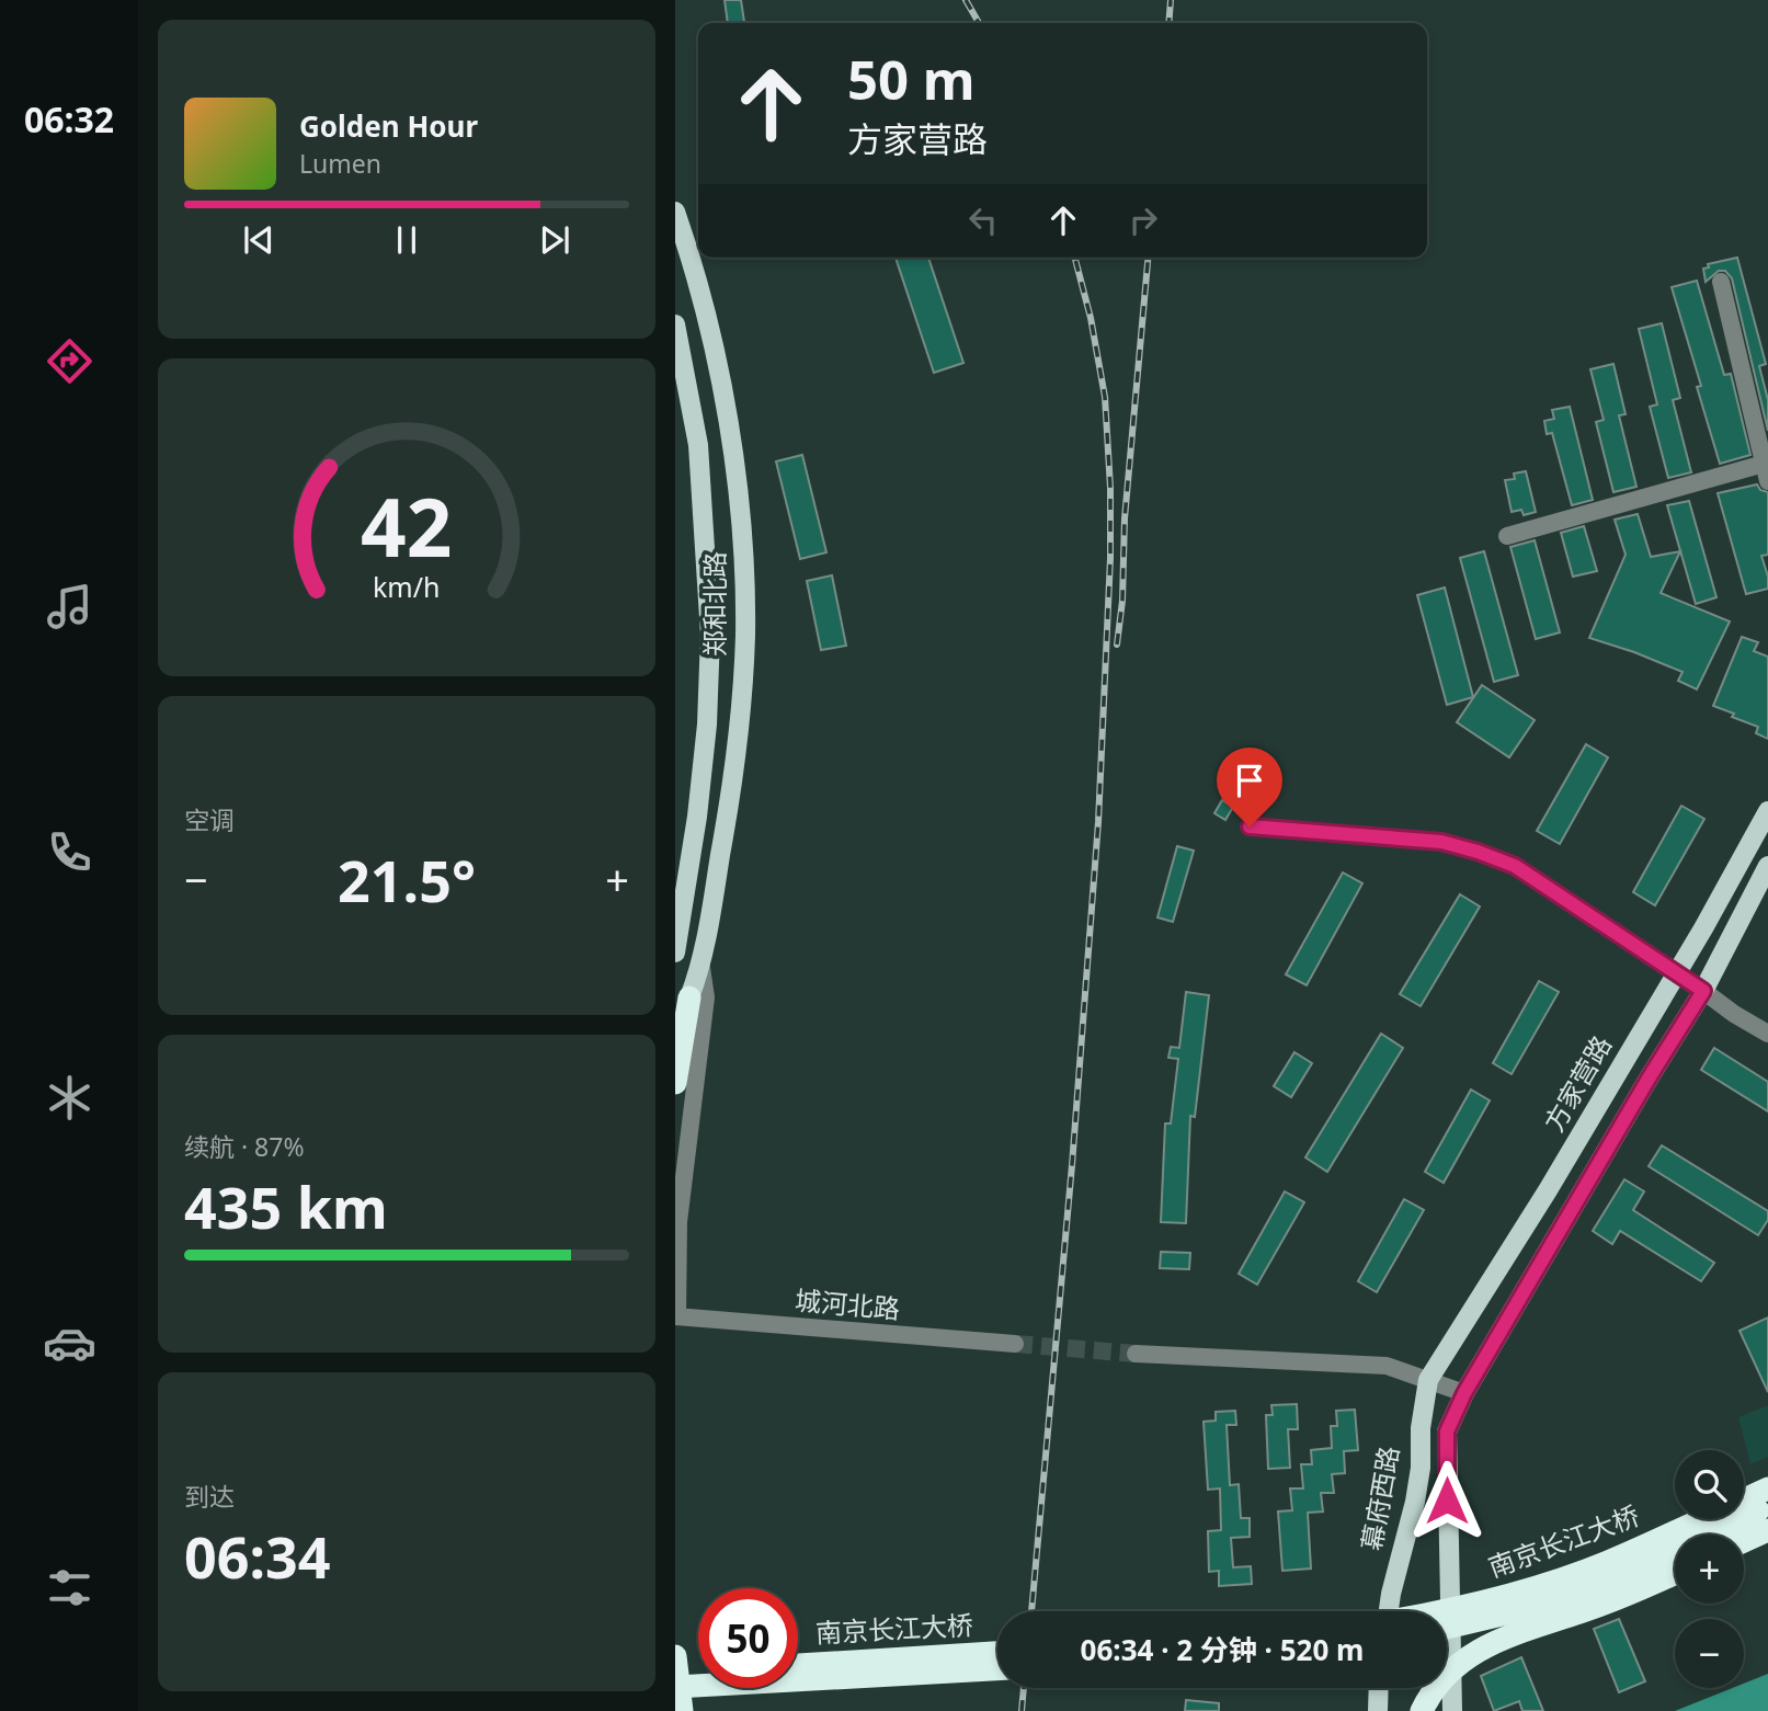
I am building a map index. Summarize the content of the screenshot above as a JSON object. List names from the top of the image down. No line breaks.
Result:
{"streets":{"highway":["南京长江大桥"],"main road":["郑和北路","方家营路","幕府西路"],"street":["城河北路"]},"crossings":[["方家营路","幕府西路"]],"page":{"tabs":"06:32","turn":["50 m","方家营路"],"song":["Golden Hour","Lumen"],"tile":["空调",["续航 · 87%","435 km"],["到达","06:34"]],"heat":["−","21.5°","+"],"map_buttons":["+","−"],"limit":"50","trip":"06:34 · 2 分钟 · 520 m","gauge":["42","km/h"]}}
